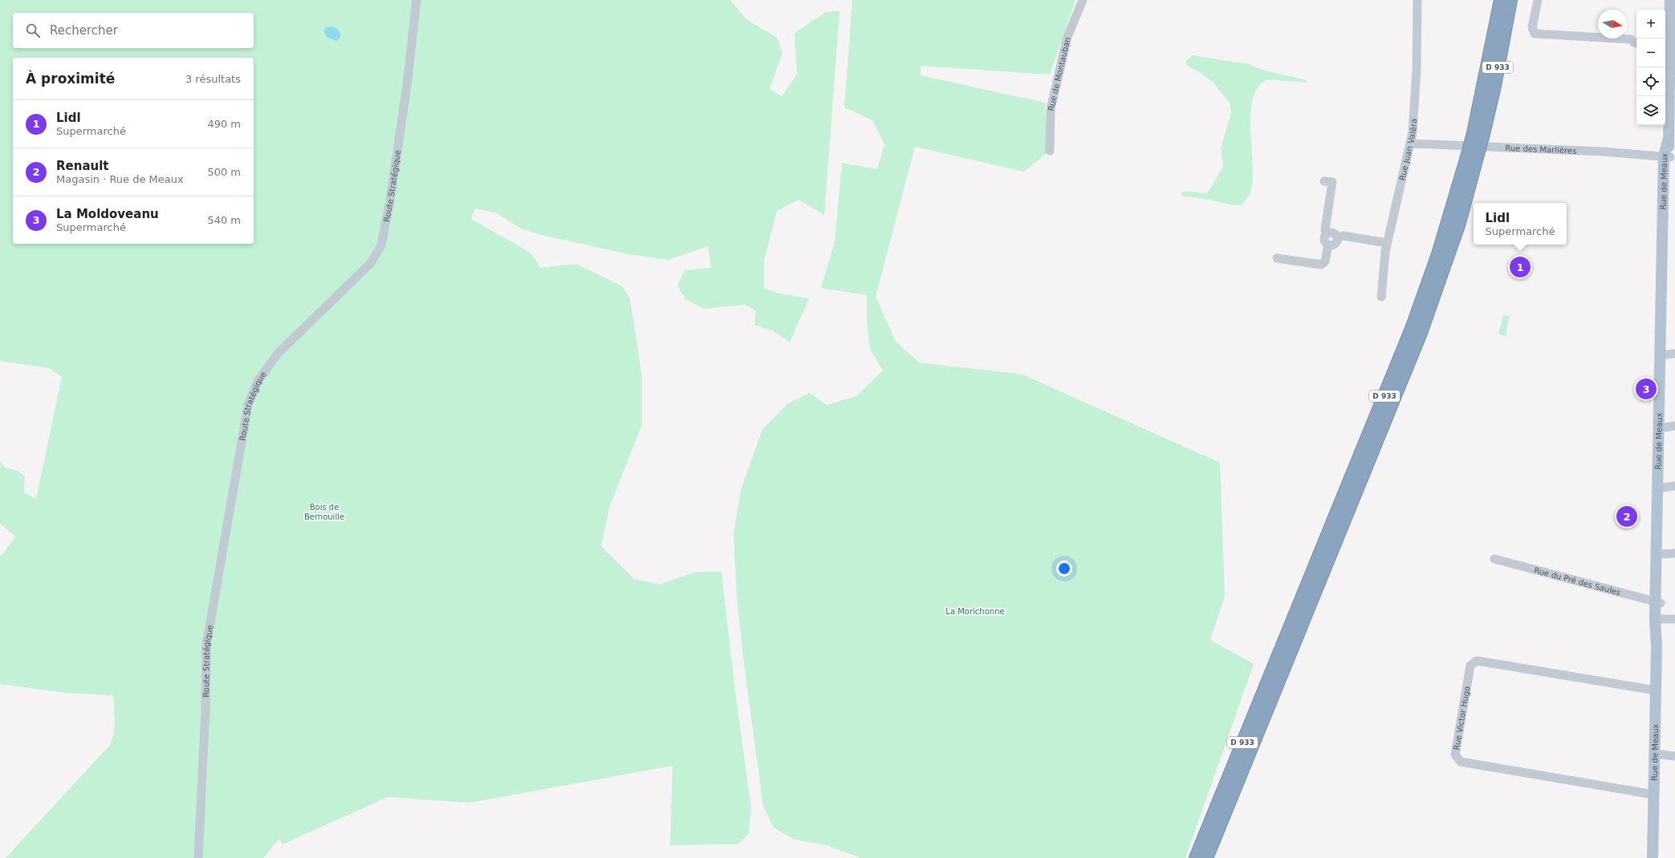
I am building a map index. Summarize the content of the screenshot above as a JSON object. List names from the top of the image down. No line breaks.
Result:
{"streets":{"highway":["D 933"],"main road":["Rue de Meaux"],"street":["Rue de Montauban","Rue Juan Valéra","Rue des Marlières","Route Stratégique","Rue du Pré des Saules","Rue Victor Hugo"]},"crossings":[["Rue Juan Valéra","Rue des Marlières"],["Rue des Marlières","Rue de Meaux"],["Rue de Meaux","Rue du Pré des Saules"],["Rue de Meaux","Rue Victor Hugo"]],"parks":["Bois de Bernouille","La Morichonne"],"north":"right","page":{"map_buttons":["+","−"],"search":"Rechercher","heading":["À proximité","3 résultats"],"list":[{"mark":"1","name":"Lidl","note":"Supermarché","value":"490 m"},{"mark":"2","name":"Renault","note":"Magasin · Rue de Meaux","value":"500 m"},{"mark":"3","name":"La Moldoveanu","note":"Supermarché","value":"540 m"}],"popup":["Lidl","Supermarché"],"pins":["1","3","2"]}}
